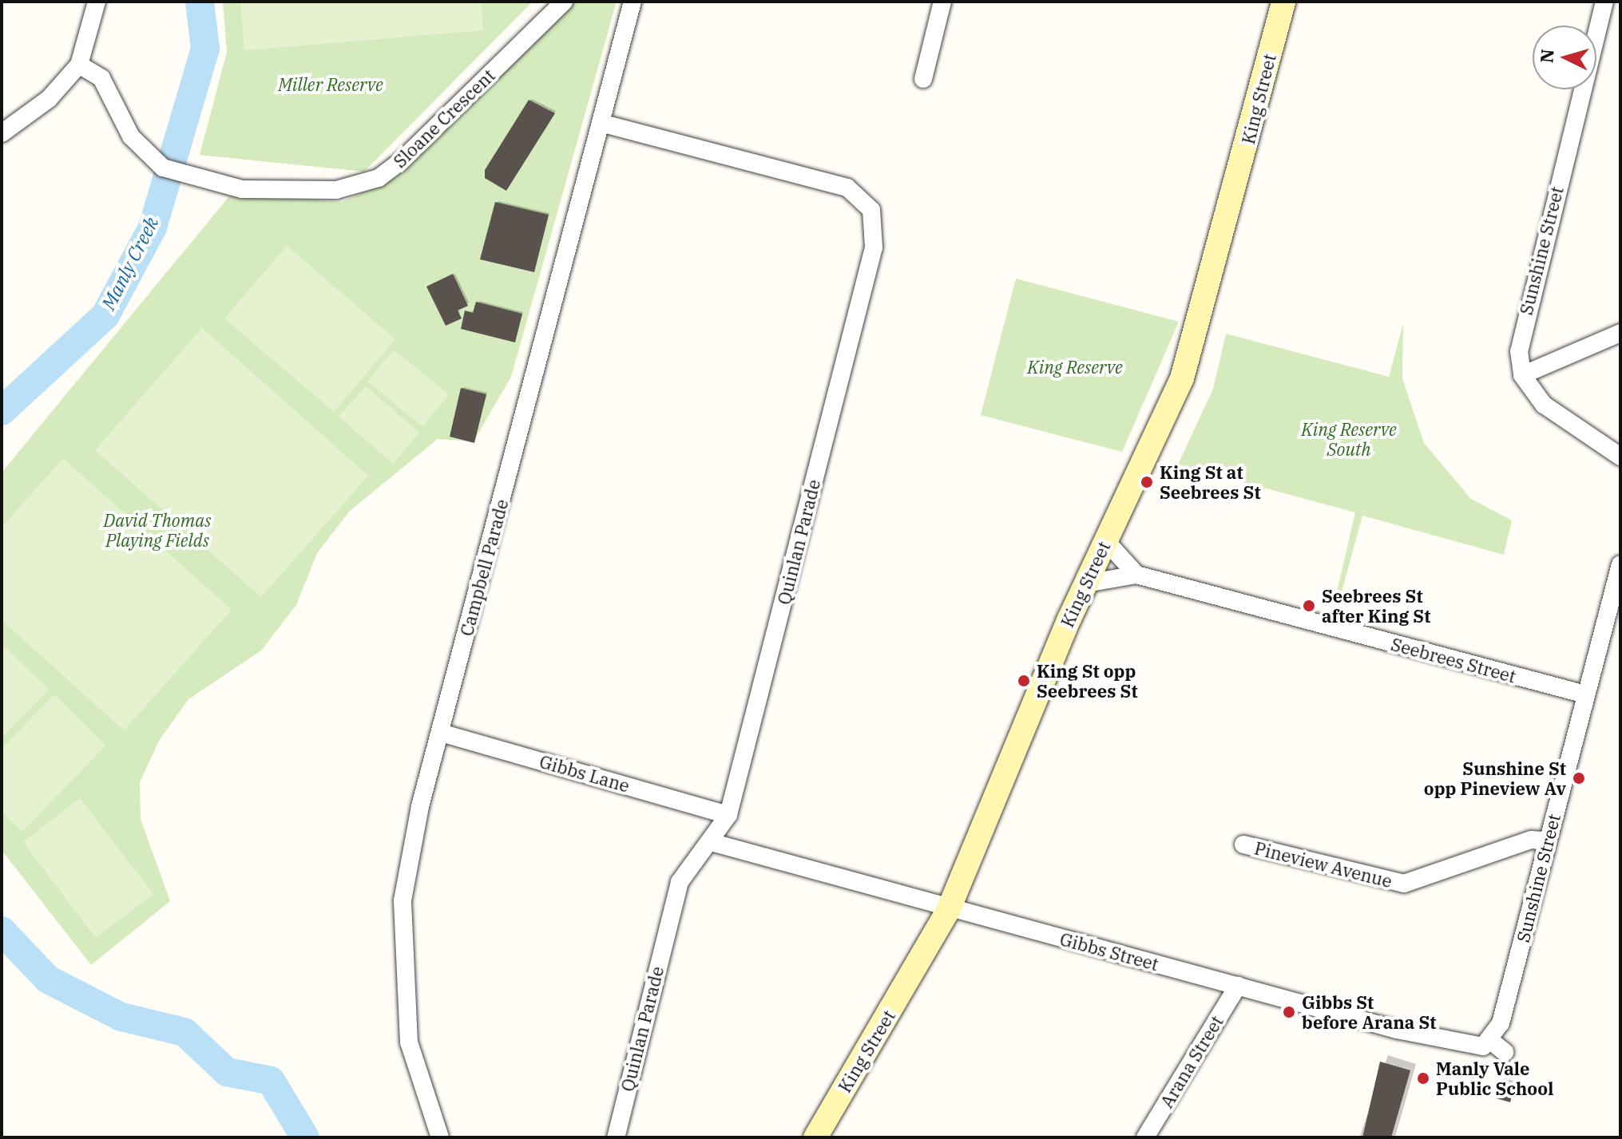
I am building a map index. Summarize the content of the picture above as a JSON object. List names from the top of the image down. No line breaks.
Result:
{"streets":{"street":["King Street","Sloane Crescent","Sunshine Street","Quinlan Parade","Campbell Parade","Seebrees Street","Gibbs Lane","Pineview Avenue","Gibbs Street","Arana Street"]},"crossings":[["King Street","Seebrees Street"],["King Street","Gibbs Street"],["Sunshine Street","Seebrees Street"],["Sunshine Street","Pineview Avenue"],["Sunshine Street","Gibbs Street"],["Quinlan Parade","Campbell Parade"],["Quinlan Parade","Gibbs Lane"],["Quinlan Parade","Gibbs Street"],["Campbell Parade","Gibbs Lane"],["Gibbs Street","Arana Street"]],"water":["Manly Creek"],"parks":["Miller Reserve","King Reserve","King Reserve South","David Thomas Playing Fields"],"places":["King St at Seebrees St","Seebrees St after King St","King St opp Seebrees St","Sunshine St opp Pineview Av","Gibbs St before Arana St","Manly Vale Public School"],"north":"left"}
